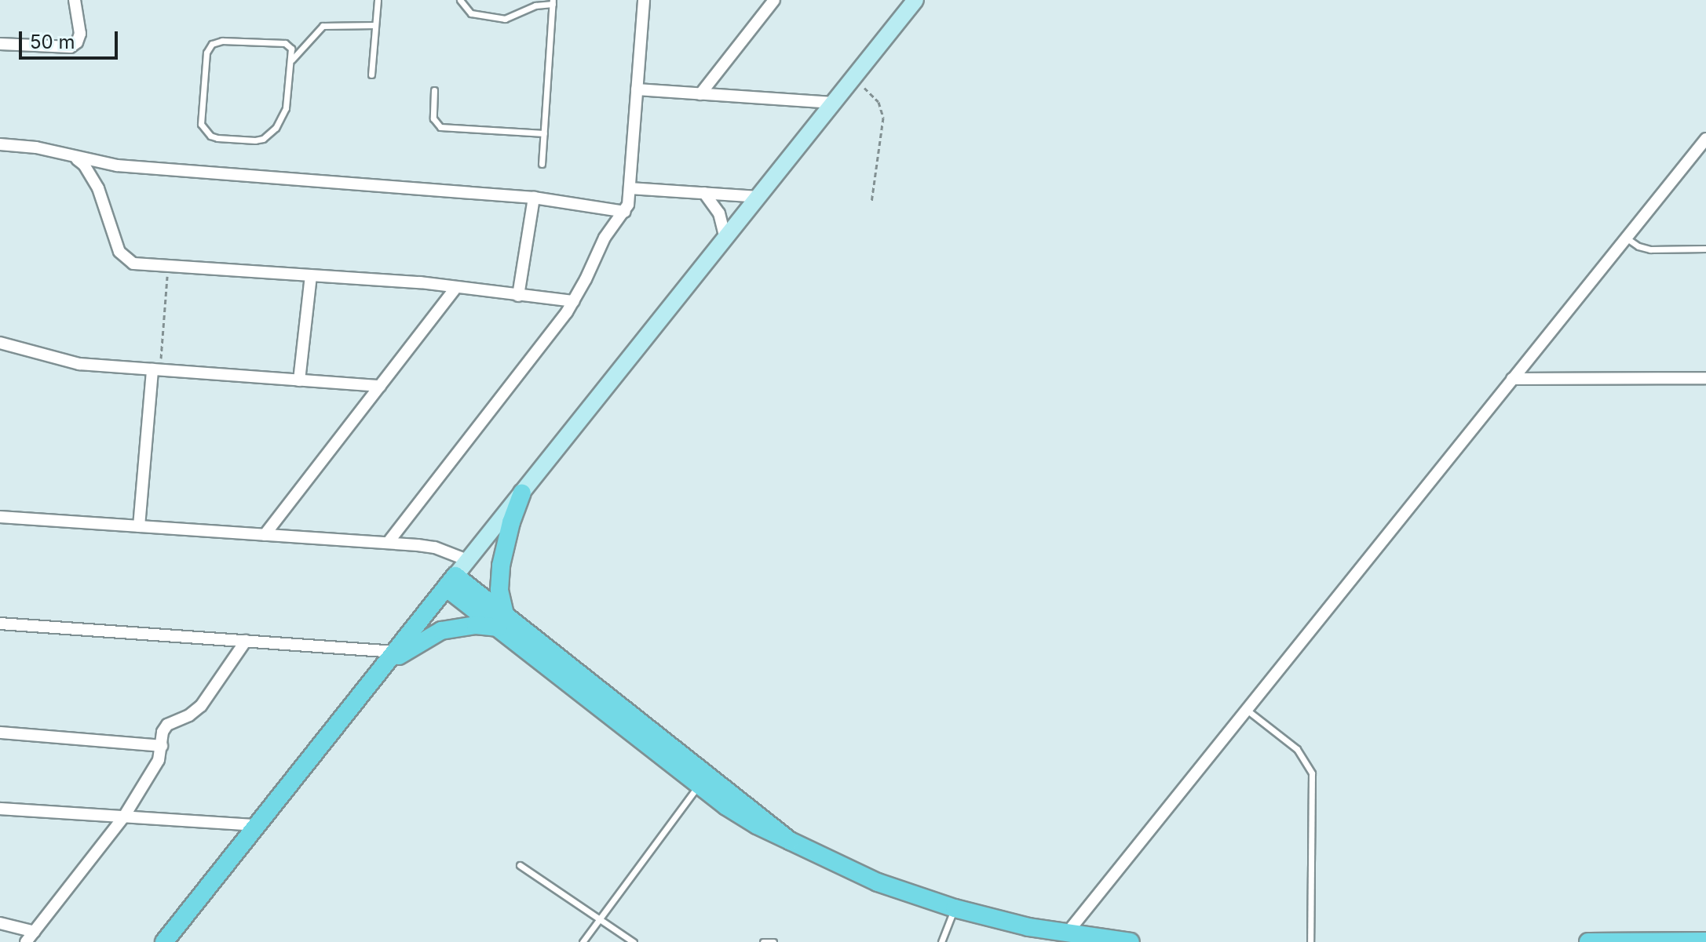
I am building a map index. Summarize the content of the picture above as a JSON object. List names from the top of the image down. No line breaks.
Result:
{"scale_bar":"50 m"}
